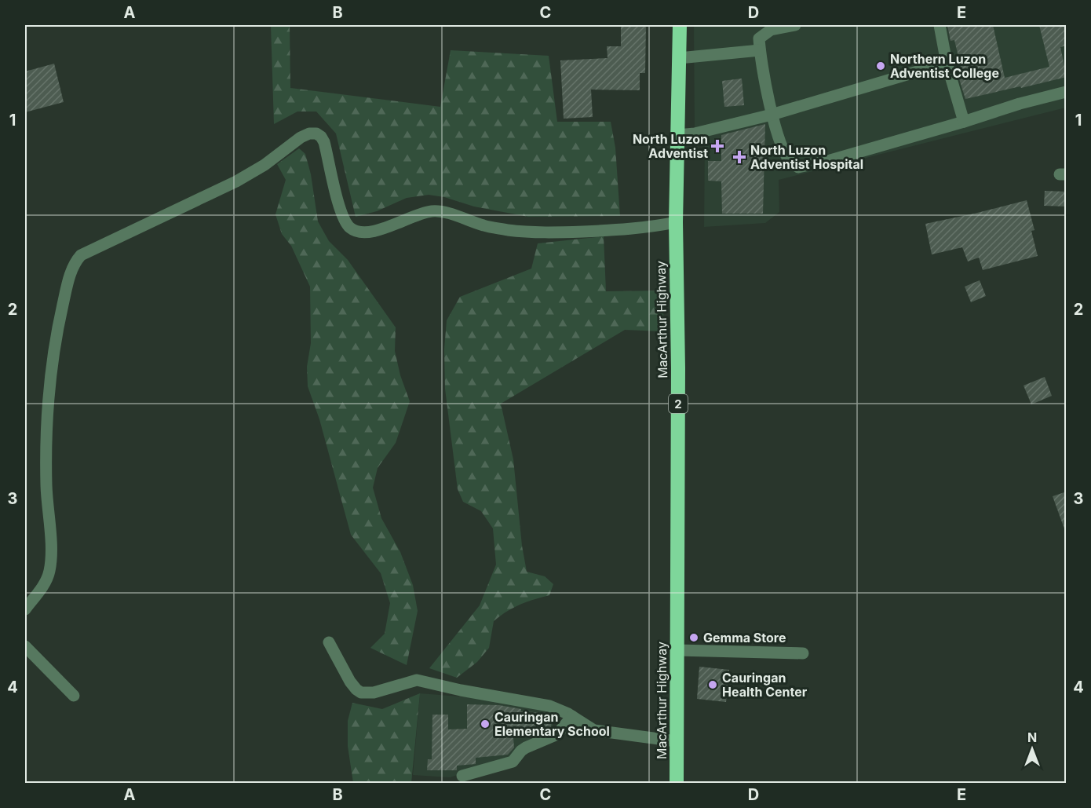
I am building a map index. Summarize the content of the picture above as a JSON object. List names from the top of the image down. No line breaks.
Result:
{"streets":{"highway":["MacArthur Highway","2"]},"places":{"other":["Northern Luzon Adventist College","Gemma Store","Cauringan Health Center","Cauringan Elementary School"],"health":["North Luzon Adventist","North Luzon Adventist Hospital"]},"north":"top","grid":{"columns":["A","B","C","D","E"],"rows":["1","2","3","4"]}}
